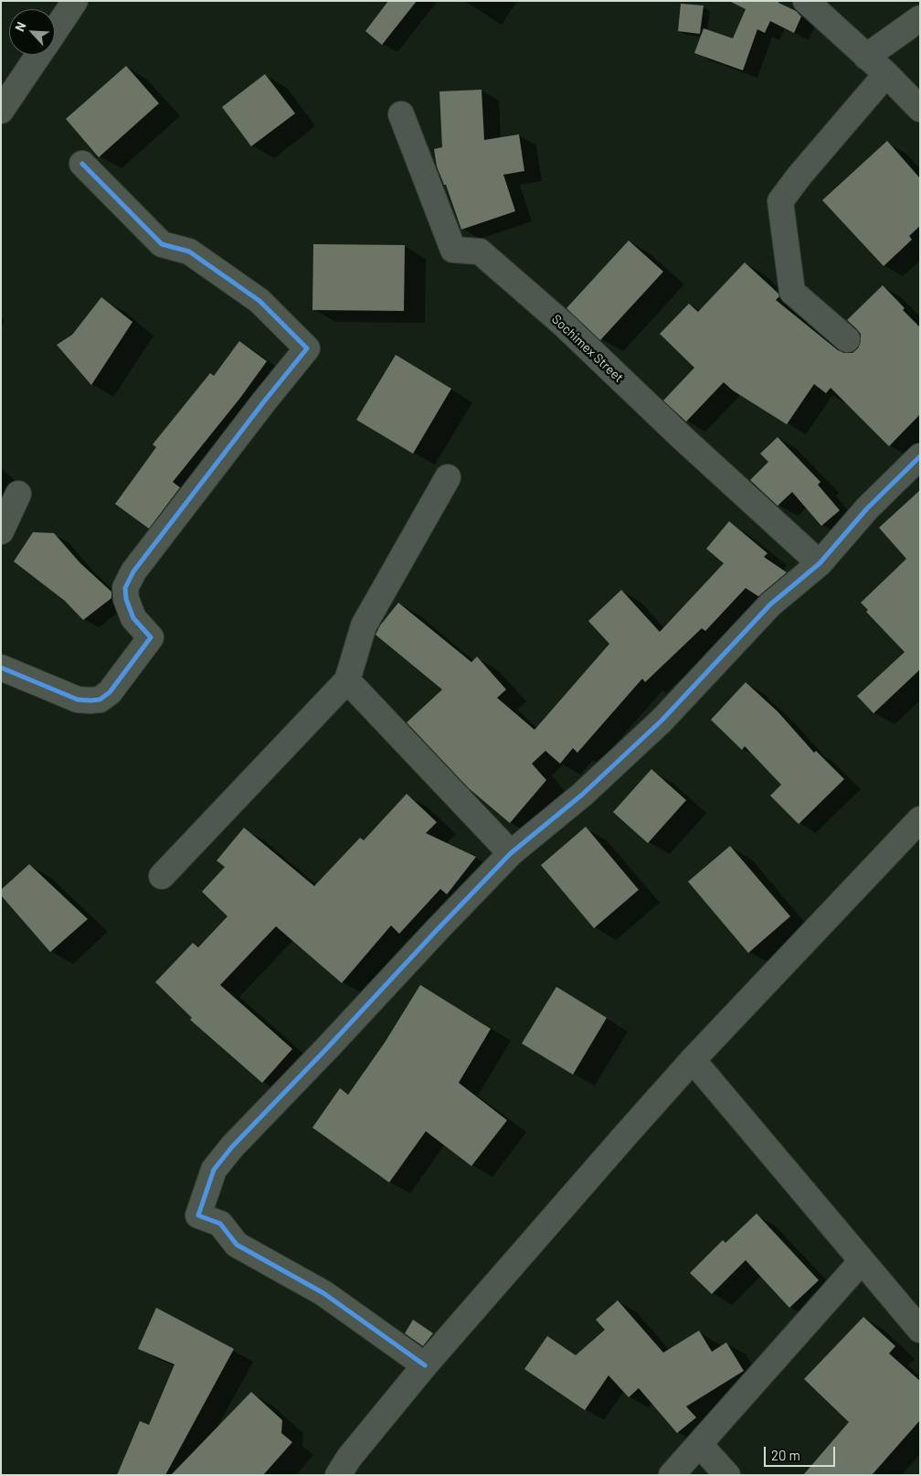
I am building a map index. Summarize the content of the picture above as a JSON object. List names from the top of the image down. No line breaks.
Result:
{"streets":{"street":["Sochimex Street"]},"scale_bar":"20 m","north":"top left"}
